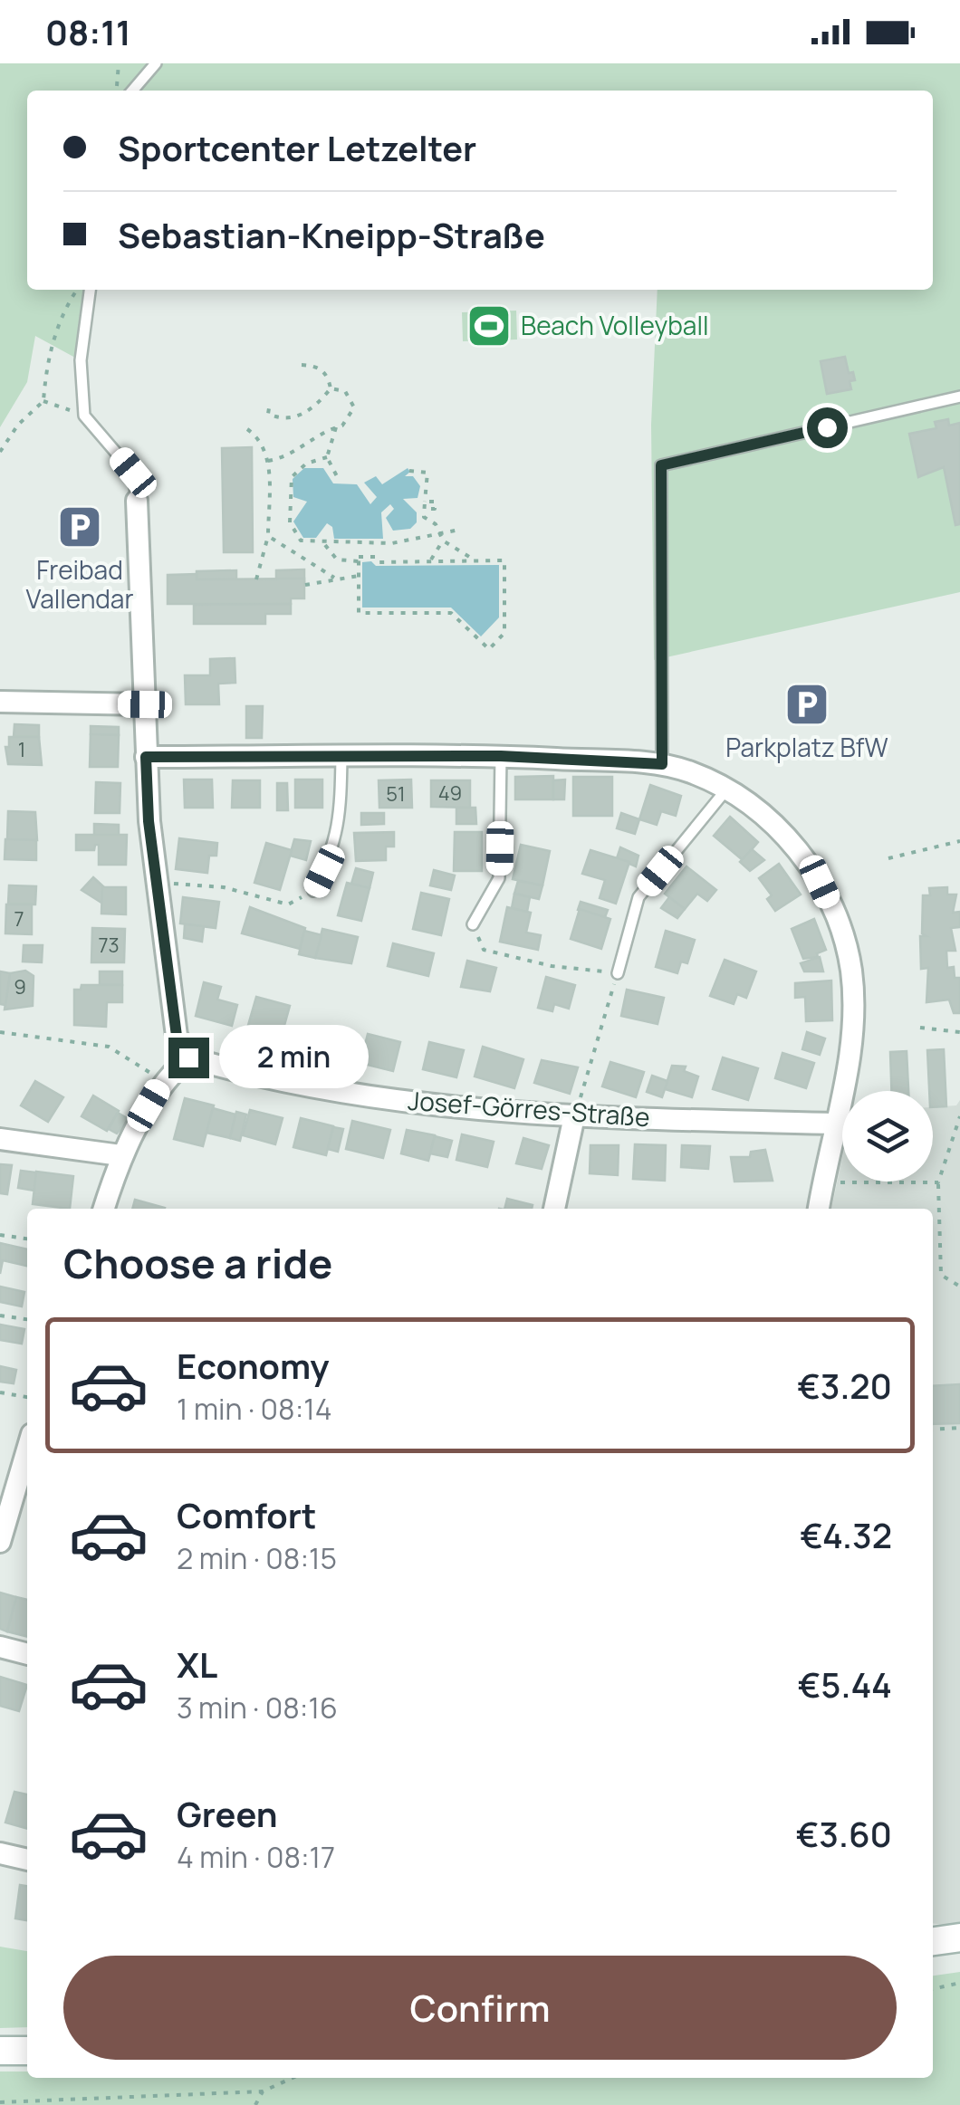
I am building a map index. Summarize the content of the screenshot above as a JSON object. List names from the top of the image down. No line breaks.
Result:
{"streets":{"street":["Josef-Görres-Straße"]},"places":{"sports":["Beach Volleyball"],"parking":["Freibad Vallendar","Parkplatz BfW"]},"house_numbers":["1","49","51","7","73","9"],"page":{"status":"08:11","banner":["Sportcenter Letzelter","Sebastian-Kneipp-Straße"],"bubble":"2 min","heading":"Choose a ride","list":[{"name":"Economy","note":"1 min · 08:14","value":"€3.20"},{"name":"Comfort","note":"2 min · 08:15","value":"€4.32"},{"name":"XL","note":"3 min · 08:16","value":"€5.44"},{"name":"Green","note":"4 min · 08:17","value":"€3.60"}],"buttons":"Confirm"}}
